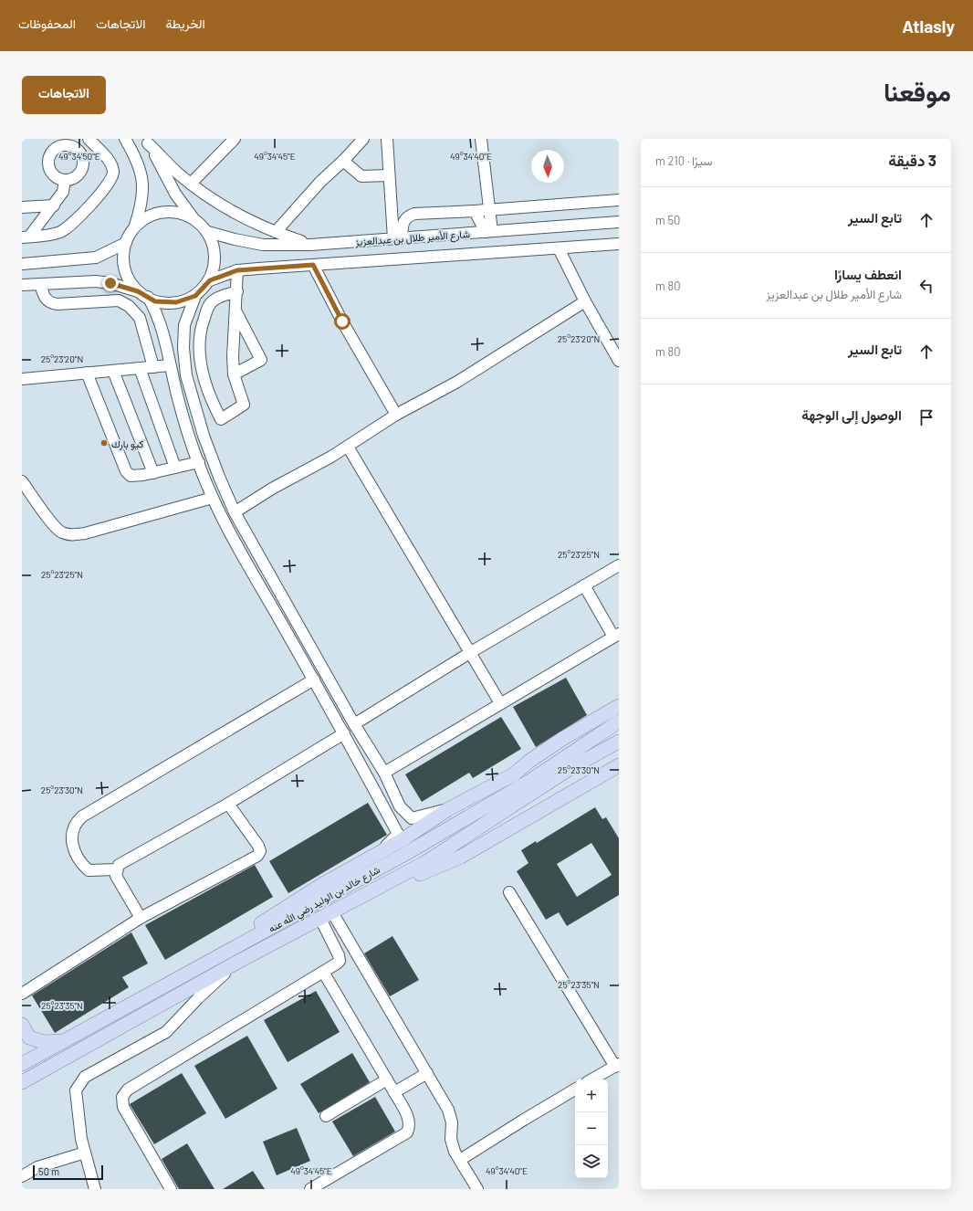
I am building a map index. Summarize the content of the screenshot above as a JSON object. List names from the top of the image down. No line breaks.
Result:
{"streets":{"main road":["شارع خالد بن الوليد رضي الله عنه"],"street":["شارع الأمير طلال بن عبدالعزيز"]},"places":["كيو بارك"],"scale_bar":"50 m","north":"bottom","page":{"header":"Atlasly","nav":["الخريطة","الاتجاهات","المحفوظات"],"title":"موقعنا","buttons":"الاتجاهات","heading":["3 دقيقة","سيرًا · 210 m"],"list":[["تابع السير","50 m"],["انعطف يسارًا","شارع الأمير طلال بن عبدالعزيز","80 m"],["تابع السير","80 m"],"الوصول إلى الوجهة"],"map_buttons":["+","−"],"scale":"50 m"},"coordinates":["49°34'50\"E","49°34'45\"E","49°34'40\"E","25°23'20\"N","25°23'25\"N","25°23'30\"N","25°23'35\"N"]}
